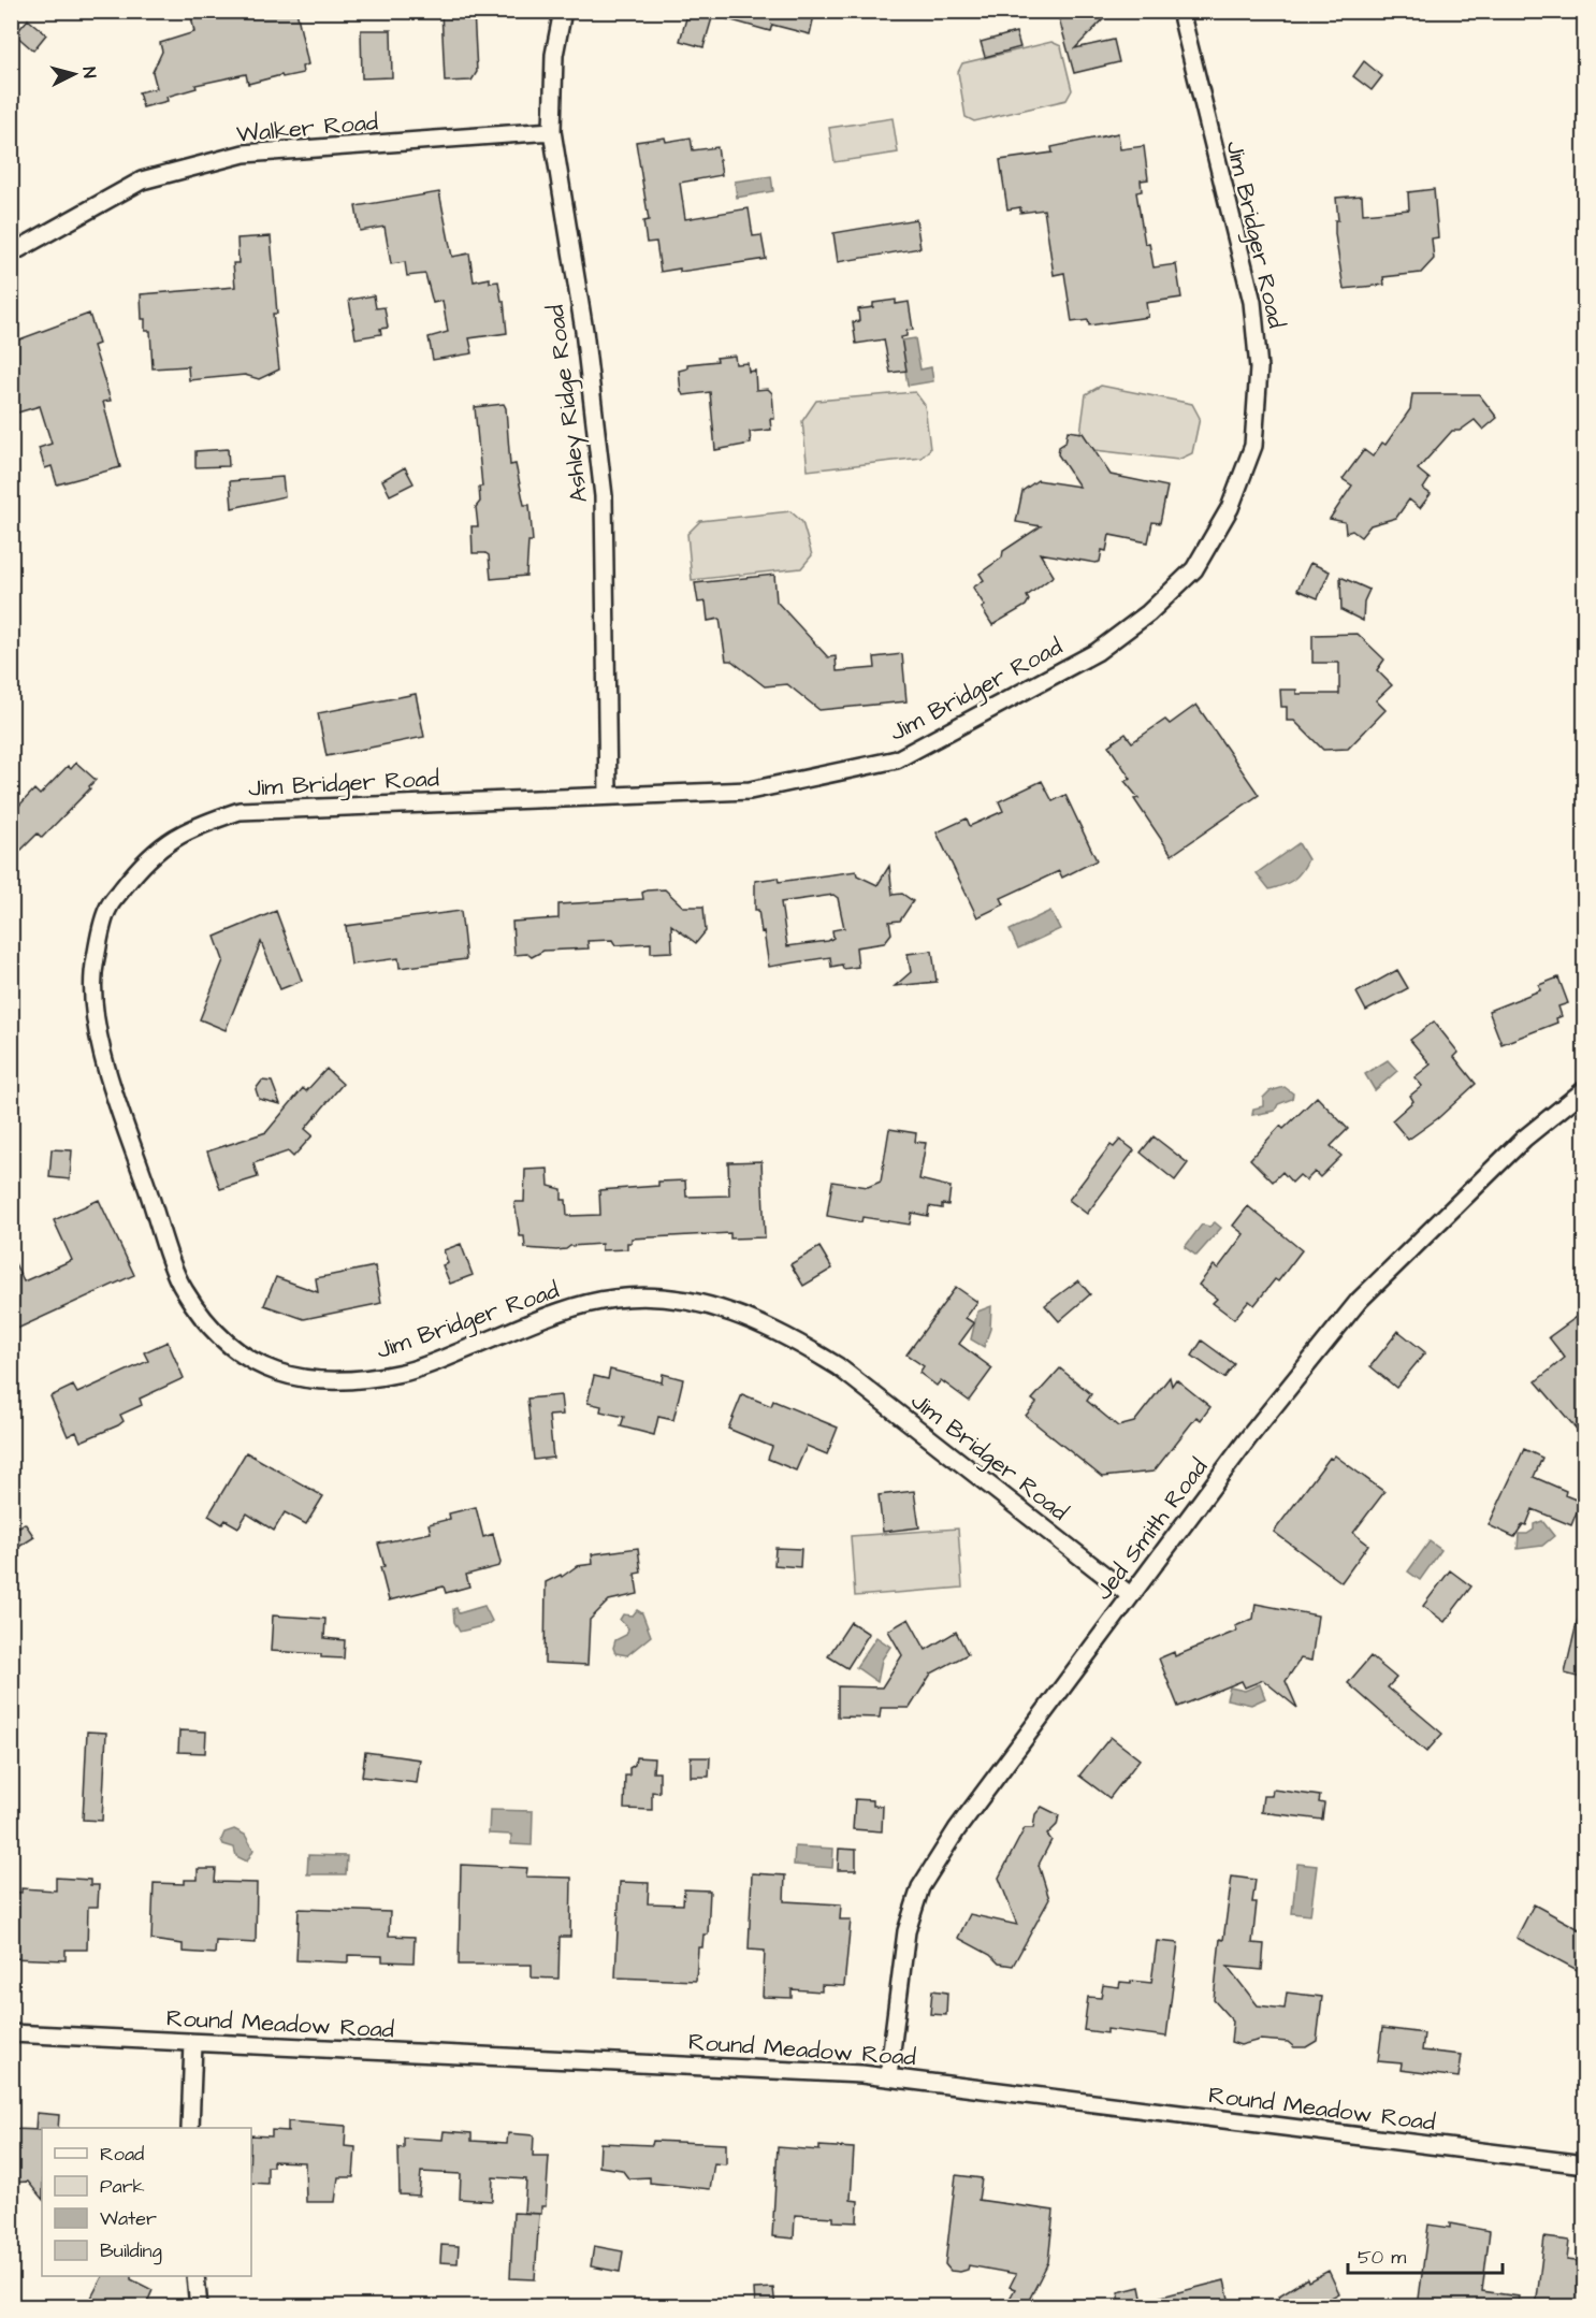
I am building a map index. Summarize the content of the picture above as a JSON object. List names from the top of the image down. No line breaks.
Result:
{"streets":{"street":["Walker Road","Jim Bridger Road","Ashley Ridge Road","Jed Smith Road","Round Meadow Road"]},"crossings":[["Walker Road","Ashley Ridge Road"],["Jim Bridger Road","Ashley Ridge Road"],["Jim Bridger Road","Jed Smith Road"],["Jed Smith Road","Round Meadow Road"]],"legend":["Road","Park","Water","Building"],"scale_bar":"50 m","north":"right"}
